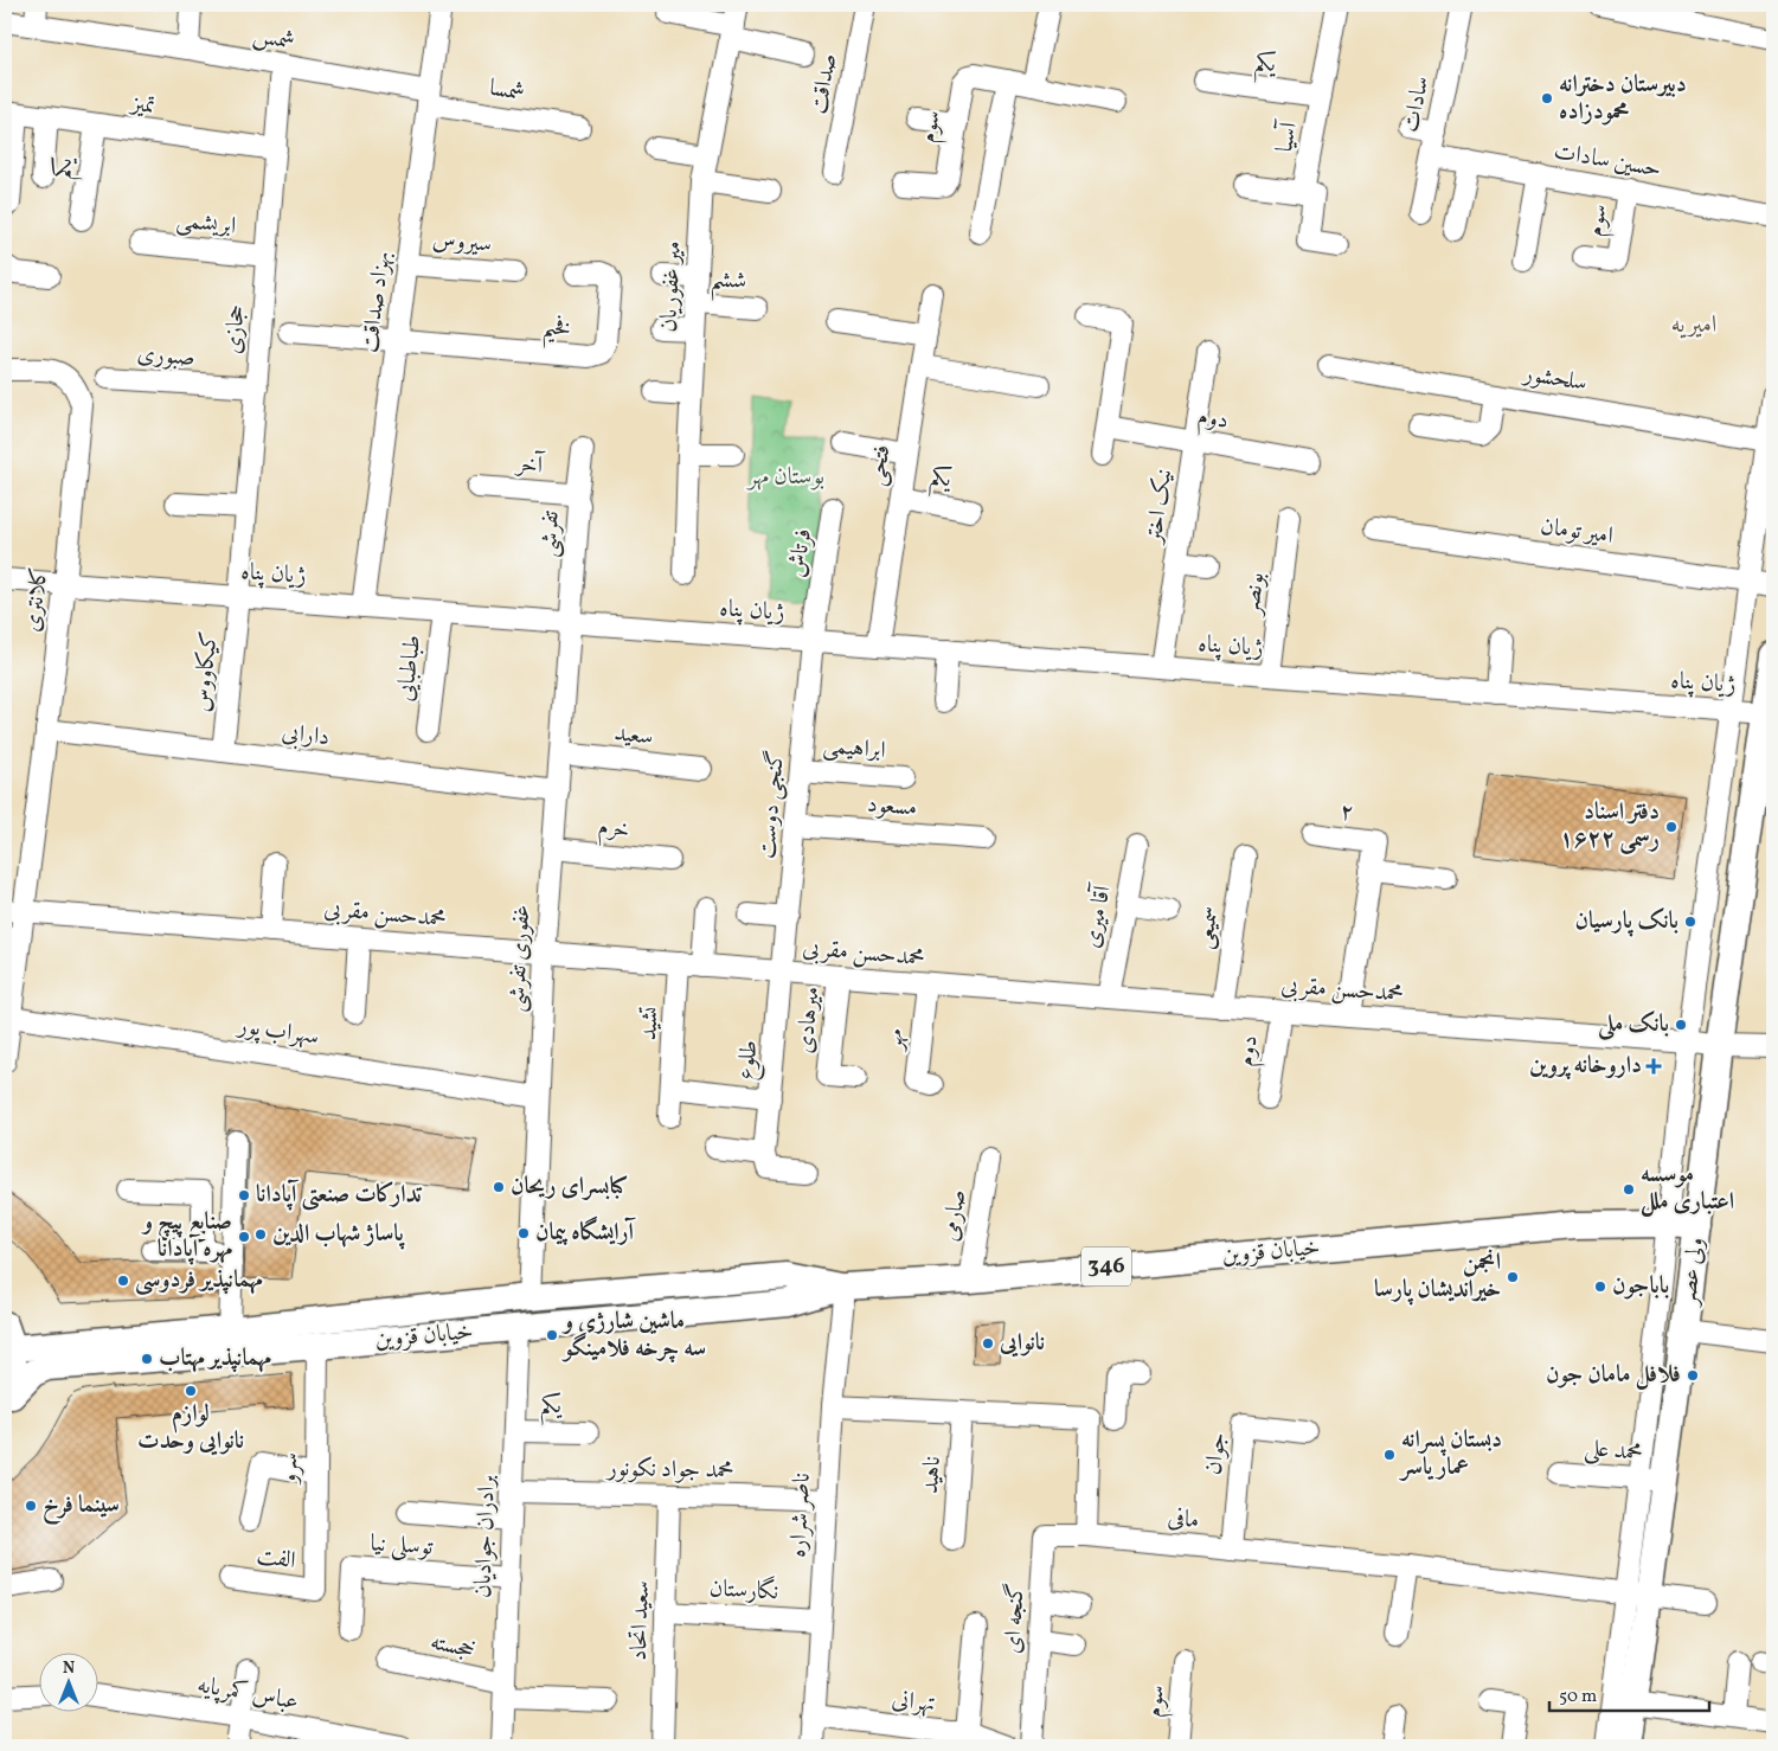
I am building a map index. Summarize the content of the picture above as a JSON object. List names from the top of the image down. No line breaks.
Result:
{"streets":{"main road":["خیابان قزوین","346","ولی عصر"],"street":["شمس","یکم","صداقت","شمسا","سادات","تمیز","سوم","آسیا","حسین سادات","ابریشمی","سیروس","ششم","میر غفوریان","بهزاد صداقت","فخیم","حجازی","صبوری","سلحشور","دوم","آخر","فتحی","نیک اختر","امیر تومان","تفرشی","فرتاش","ژیان پناه","بونصر","کلانتری","طباطبایی","کیکاووس","دارابی","سعید","ابراهیمی","گنجی دوست","مسعود","۲","خرم","محمدحسن مقربی","آقا میری","سمیعی","غفوری تفرشی","میرهادی","تشید","سهراب پور","مهر","طلوع","صارمی","محمد علی","جوان","سرو","محمد جواد نکونور","ناهید","ناصر شراره","مافی","برادران جوادیان","توسلی نیا","الفت","نگارستان","گنجه ای","سعید اتحاد","خجسته","عباس کمرپایه","تهرانی"]},"crossings":[["شمس","شمسا"],["شمس","بهزاد صداقت"],["شمس","حجازی"],["یکم","تمیز"],["یکم","آسیا"],["یکم","فتحی"],["یکم","برادران جوادیان"],["شمسا","بهزاد صداقت"],["سادات","حسین سادات"],["تمیز","حجازی"],["سوم","حسین سادات"],["ابریشمی","حجازی"],["سیروس","بهزاد صداقت"],["ششم","میر غفوریان"],["بهزاد صداقت","فخیم"],["بهزاد صداقت","ژیان پناه"],["حجازی","صبوری"],["حجازی","ژیان پناه"],["حجازی","کیکاووس"],["دوم","نیک اختر"],["دوم","محمدحسن مقربی"],["آخر","تفرشی"],["فتحی","ژیان پناه"],["نیک اختر","ژیان پناه"],["تفرشی","ژیان پناه"],["تفرشی","غفوری تفرشی"],["فرتاش","ژیان پناه"],["فرتاش","گنجی دوست"],["ژیان پناه","بونصر"],["ژیان پناه","کلانتری"],["ژیان پناه","طباطبایی"],["ژیان پناه","کیکاووس"],["ژیان پناه","گنجی دوست"],["ژیان پناه","غفوری تفرشی"],["ژیان پناه","ولی عصر"],["کلانتری","دارابی"],["کلانتری","محمدحسن مقربی"],["کلانتری","سهراب پور"],["کیکاووس","دارابی"],["دارابی","غفوری تفرشی"],["سعید","غفوری تفرشی"],["ابراهیمی","گنجی دوست"],["گنجی دوست","مسعود"],["گنجی دوست","محمدحسن مقربی"],["گنجی دوست","طلوع"],["خرم","غفوری تفرشی"],["محمدحسن مقربی","آقا میری"],["محمدحسن مقربی","سمیعی"],["محمدحسن مقربی","غفوری تفرشی"],["محمدحسن مقربی","میرهادی"],["محمدحسن مقربی","تشید"],["محمدحسن مقربی","مهر"],["محمدحسن مقربی","طلوع"],["محمدحسن مقربی","ولی عصر"],["غفوری تفرشی","سهراب پور"],["غفوری تفرشی","خیابان قزوین"],["صارمی","خیابان قزوین"],["خیابان قزوین","ولی عصر"],["خیابان قزوین","سرو"],["خیابان قزوین","ناصر شراره"],["خیابان قزوین","برادران جوادیان"],["ولی عصر","محمد علی"],["ولی عصر","مافی"],["جوان","مافی"],["سرو","الفت"],["محمد جواد نکونور","ناصر شراره"],["محمد جواد نکونور","برادران جوادیان"],["محمد جواد نکونور","سعید اتحاد"],["ناصر شراره","نگارستان"],["ناصر شراره","تهرانی"],["مافی","گنجه ای"],["برادران جوادیان","توسلی نیا"],["برادران جوادیان","خجسته"],["نگارستان","سعید اتحاد"]],"districts":["امیریه"],"parks":["بوستان مهر"],"places":{"other":["دبیرستان دخترانه محمودزاده","دفتر اسناد رسمی ۱۶۲۲","بانک پارسیان","بانک ملی","کبابسرای ریحان","موسسه اعتباری ملل","تدارکات صنعتی آپادانا","آرایشگاه پیمان","پاساژ شهاب الدین","صنایع پیچ و مهره آپادانا","انجمن خیراندیشان پارسا","مهمانپذیر فردوسی","باباجون","ماشین شارژی و سه چرخه فلامینگو","نانوایی","مهمانپذیر مهتاب","فلافل مامان جون","لوازم نانوایی وحدت","دبستان پسرانه عمار یاسر","سینما فرخ"],"health":["داروخانه پروین"]},"scale_bar":"50 m","north":"top"}
